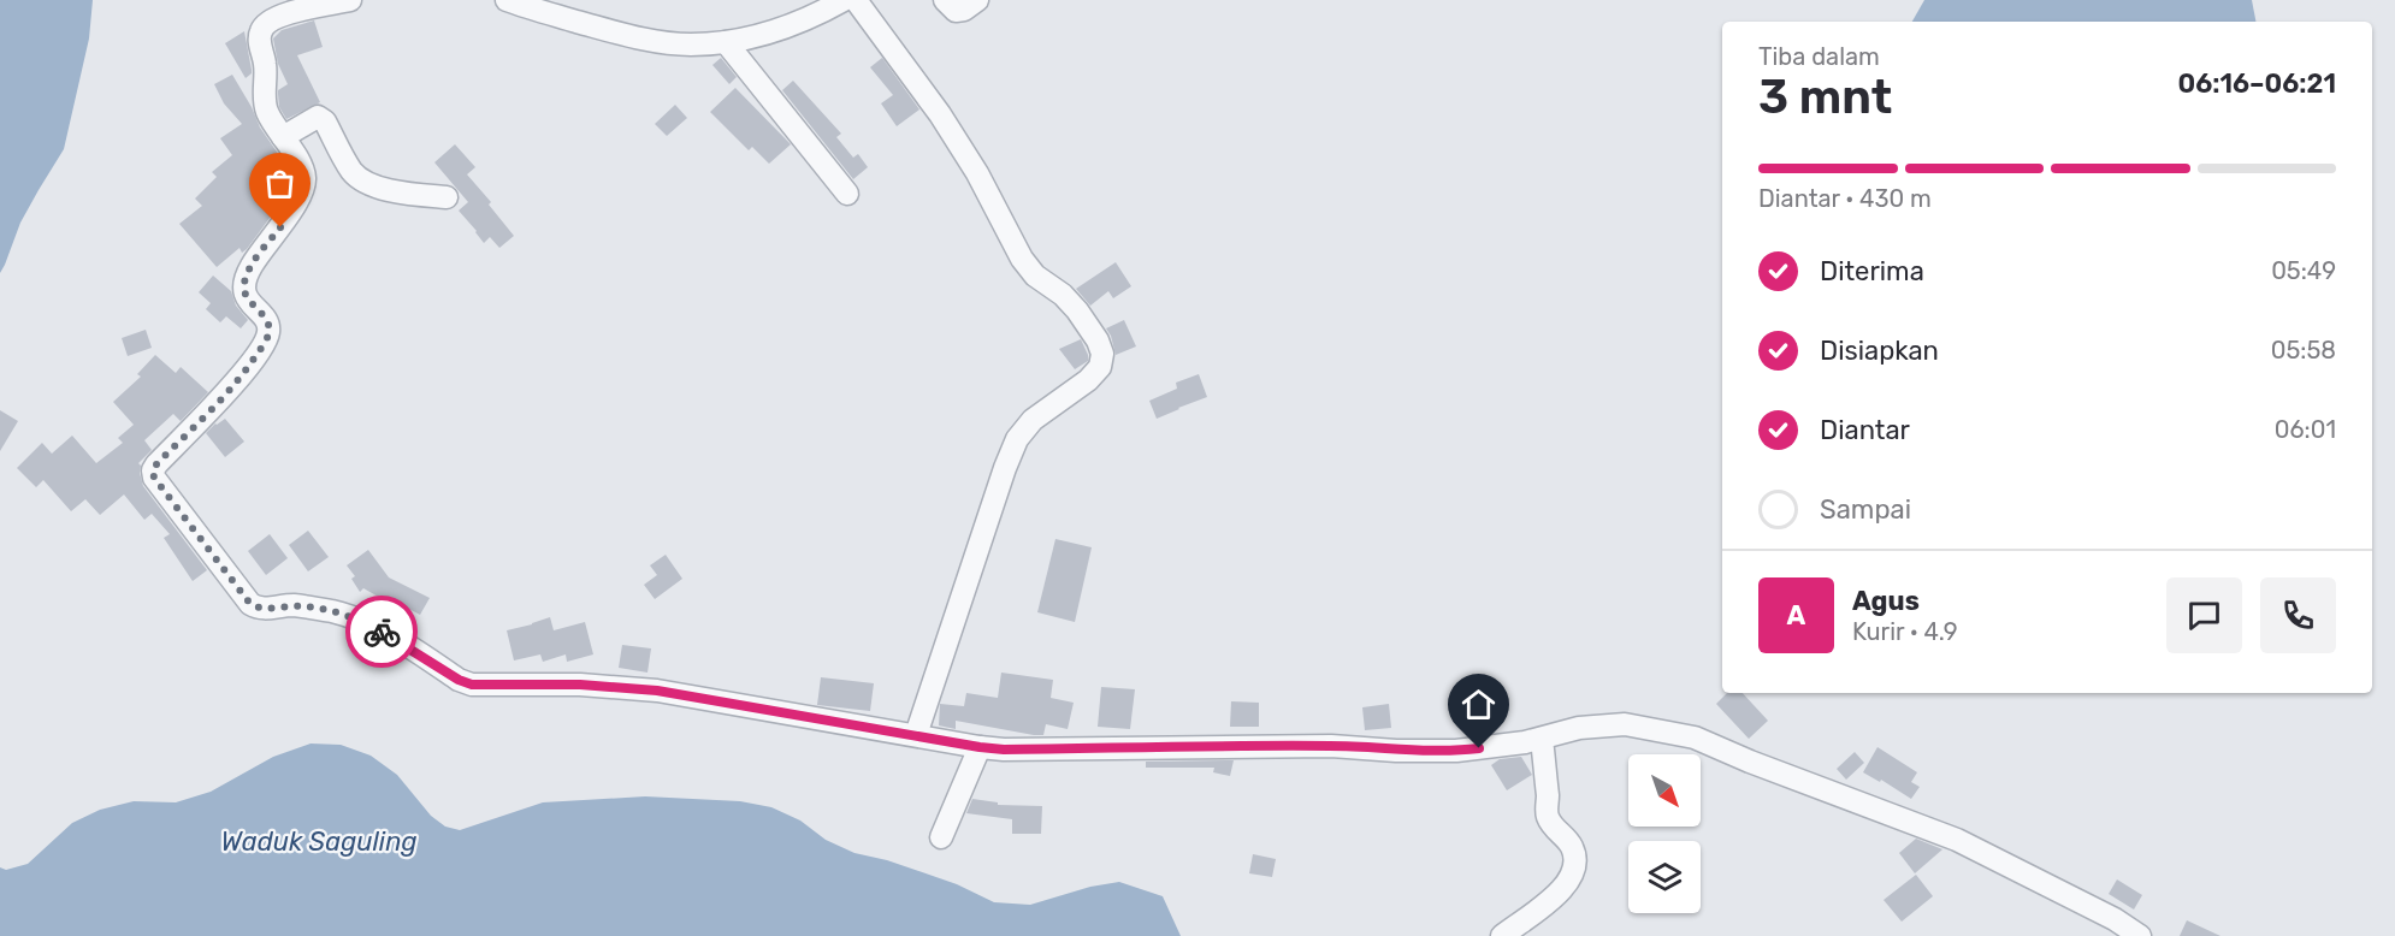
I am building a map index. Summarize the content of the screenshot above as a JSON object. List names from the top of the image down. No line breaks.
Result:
{"water":["Waduk Saguling"],"north":"bottom right","page":{"heading":["3 mnt","Tiba dalam","06:16–06:21"],"panel":["Agus","Kurir · 4.9"],"bar":"Diantar · 430 m","list":[["Diterima","05:49"],["Disiapkan","05:58"],["Diantar","06:01"],"Sampai"],"round":"A"}}
